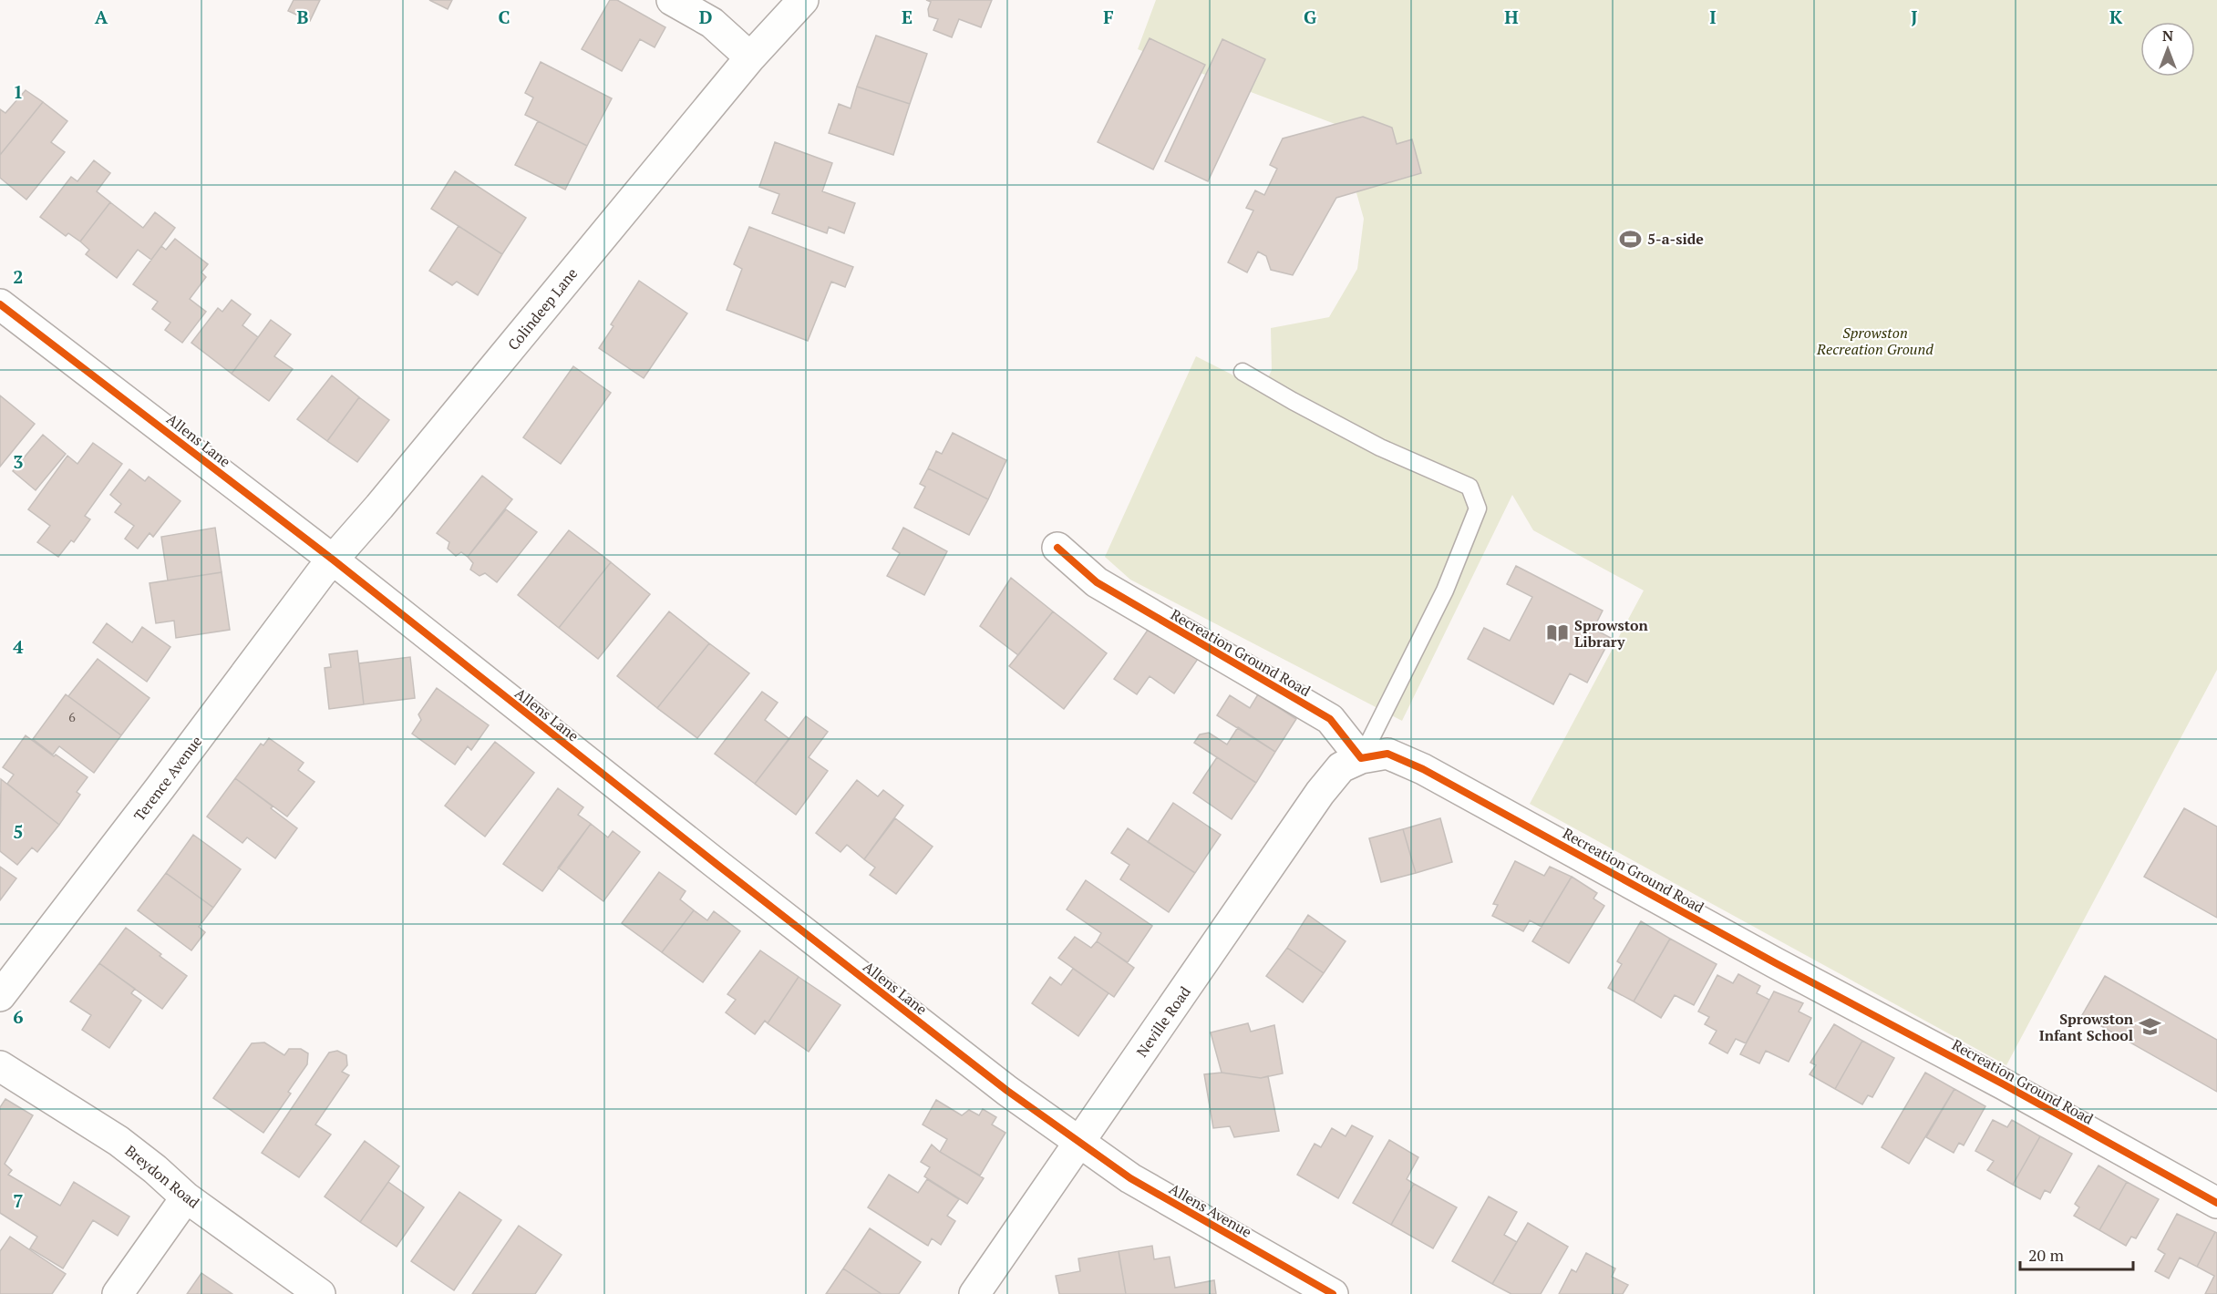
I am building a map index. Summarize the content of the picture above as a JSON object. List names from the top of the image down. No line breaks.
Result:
{"streets":{"street":["Colindeep Lane","Allens Lane","Recreation Ground Road","Terence Avenue","Neville Road","Breydon Road","Allens Avenue"]},"crossings":[["Colindeep Lane","Allens Lane"],["Colindeep Lane","Terence Avenue"],["Allens Lane","Terence Avenue"],["Allens Lane","Neville Road"],["Allens Lane","Allens Avenue"],["Recreation Ground Road","Neville Road"],["Neville Road","Allens Avenue"]],"parks":["Sprowston Recreation Ground"],"places":{"sports":["5-a-side"],"library":["Sprowston Library"],"school or university":["Sprowston Infant School"]},"house_numbers":["6"],"scale_bar":"20 m","north":"top","grid":{"columns":["A","B","C","D","E","F","G","H","I","J","K"],"rows":["1","2","3","4","5","6","7"]}}
